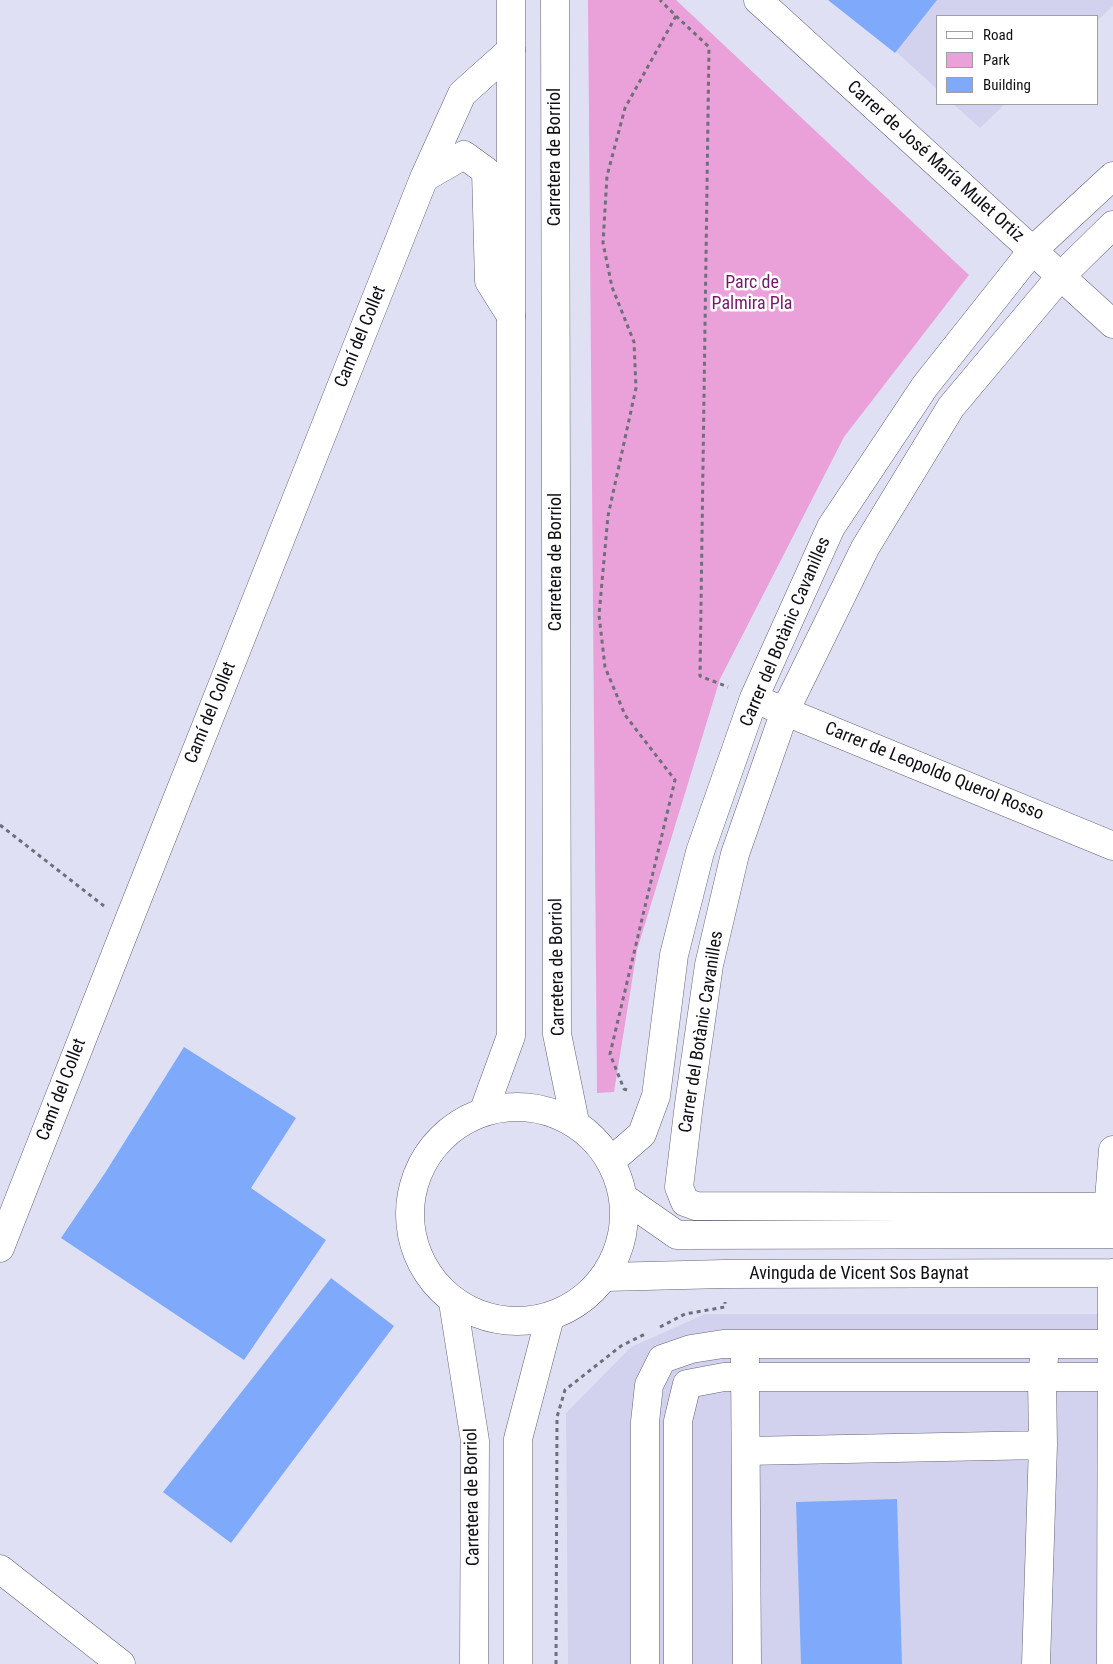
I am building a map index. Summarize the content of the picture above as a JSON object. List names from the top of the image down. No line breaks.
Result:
{"streets":{"street":["Carretera de Borriol","Carrer de José María Mulet Ortiz","Camí del Collet","Carrer del Botànic Cavanilles","Carrer de Leopoldo Querol Rosso","Avinguda de Vicent Sos Baynat"]},"crossings":[["Carrer de José María Mulet Ortiz","Carrer del Botànic Cavanilles"],["Carrer del Botànic Cavanilles","Carrer de Leopoldo Querol Rosso"]],"parks":["Parc de Palmira Pla"],"legend":["Road","Park","Building"]}
